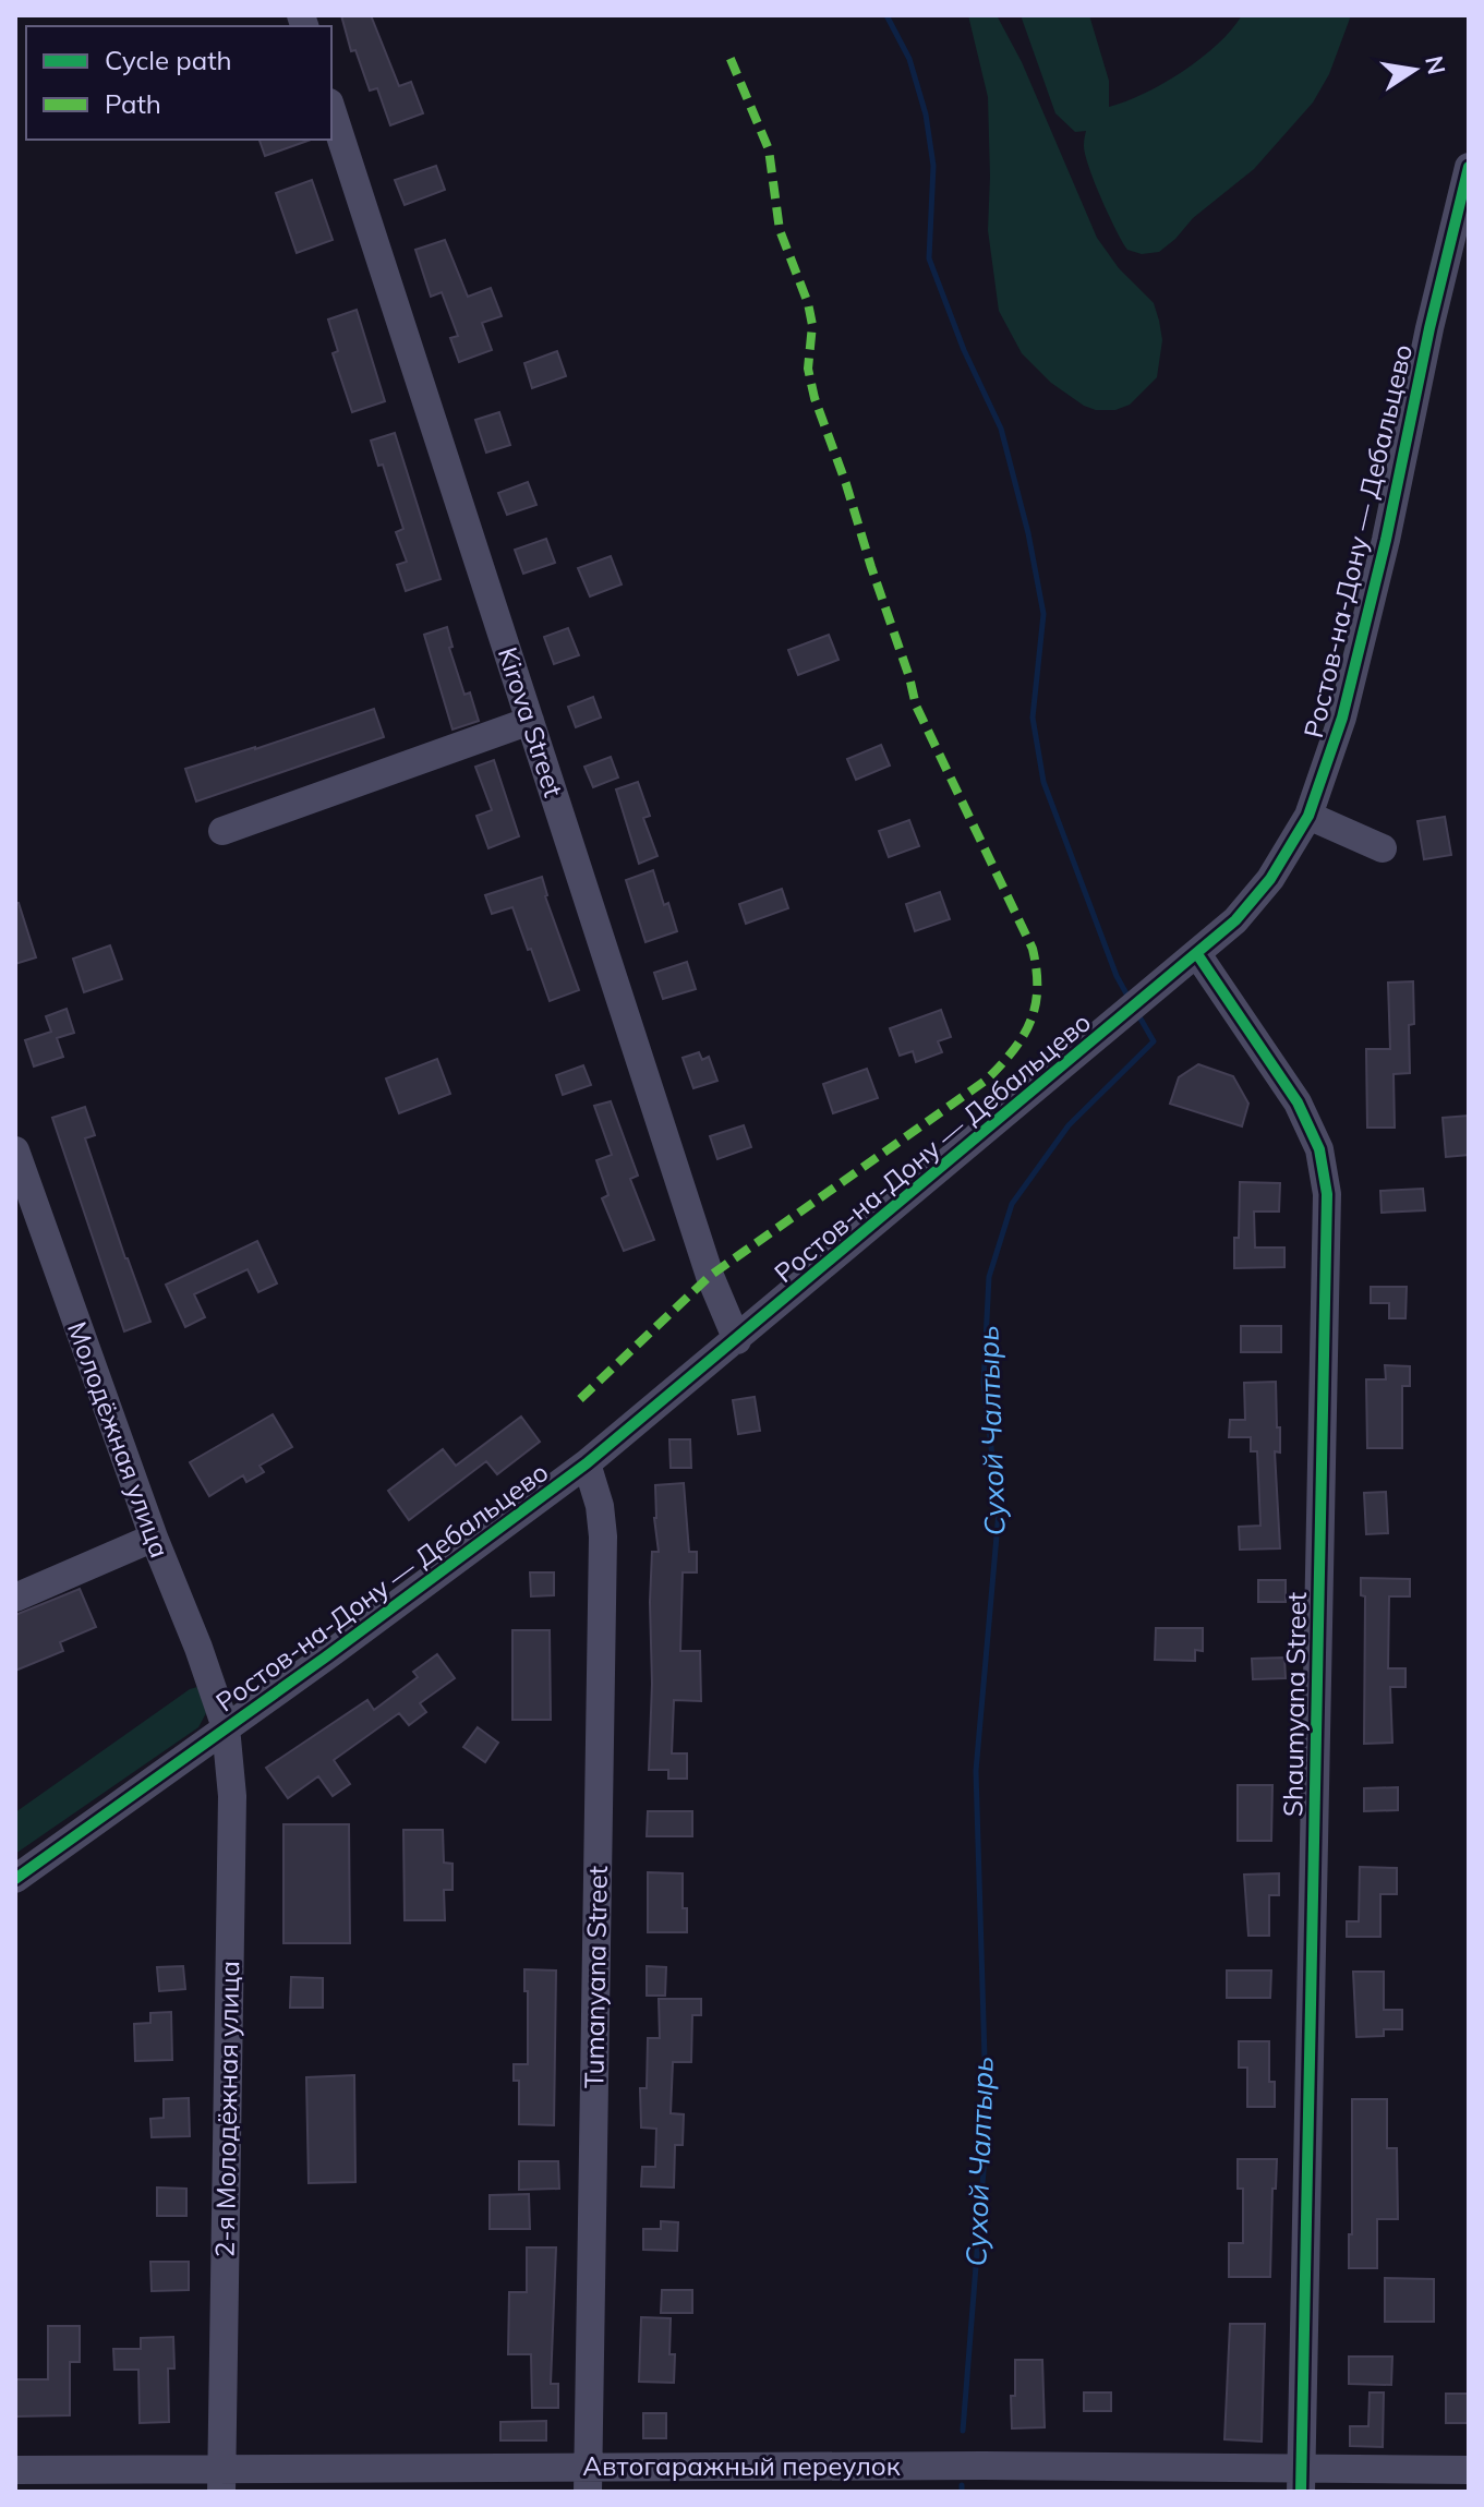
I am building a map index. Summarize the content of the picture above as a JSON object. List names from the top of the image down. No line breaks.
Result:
{"streets":{"street":["Ростов-на-Дону — Дебальцево","Kirova Street","Молодёжная улица","Shaumyana Street","Tumanyana Street","2-я Молодёжная улица","Автогаражный переулок"]},"crossings":[["Ростов-на-Дону — Дебальцево","Kirova Street"],["Ростов-на-Дону — Дебальцево","Молодёжная улица"],["Ростов-на-Дону — Дебальцево","Shaumyana Street"],["Ростов-на-Дону — Дебальцево","Tumanyana Street"],["Ростов-на-Дону — Дебальцево","2-я Молодёжная улица"],["Молодёжная улица","2-я Молодёжная улица"],["Shaumyana Street","Автогаражный переулок"],["Tumanyana Street","Автогаражный переулок"],["2-я Молодёжная улица","Автогаражный переулок"]],"water":["Сухой Чалтырь"],"legend":["Cycle path","Path"],"north":"right"}
